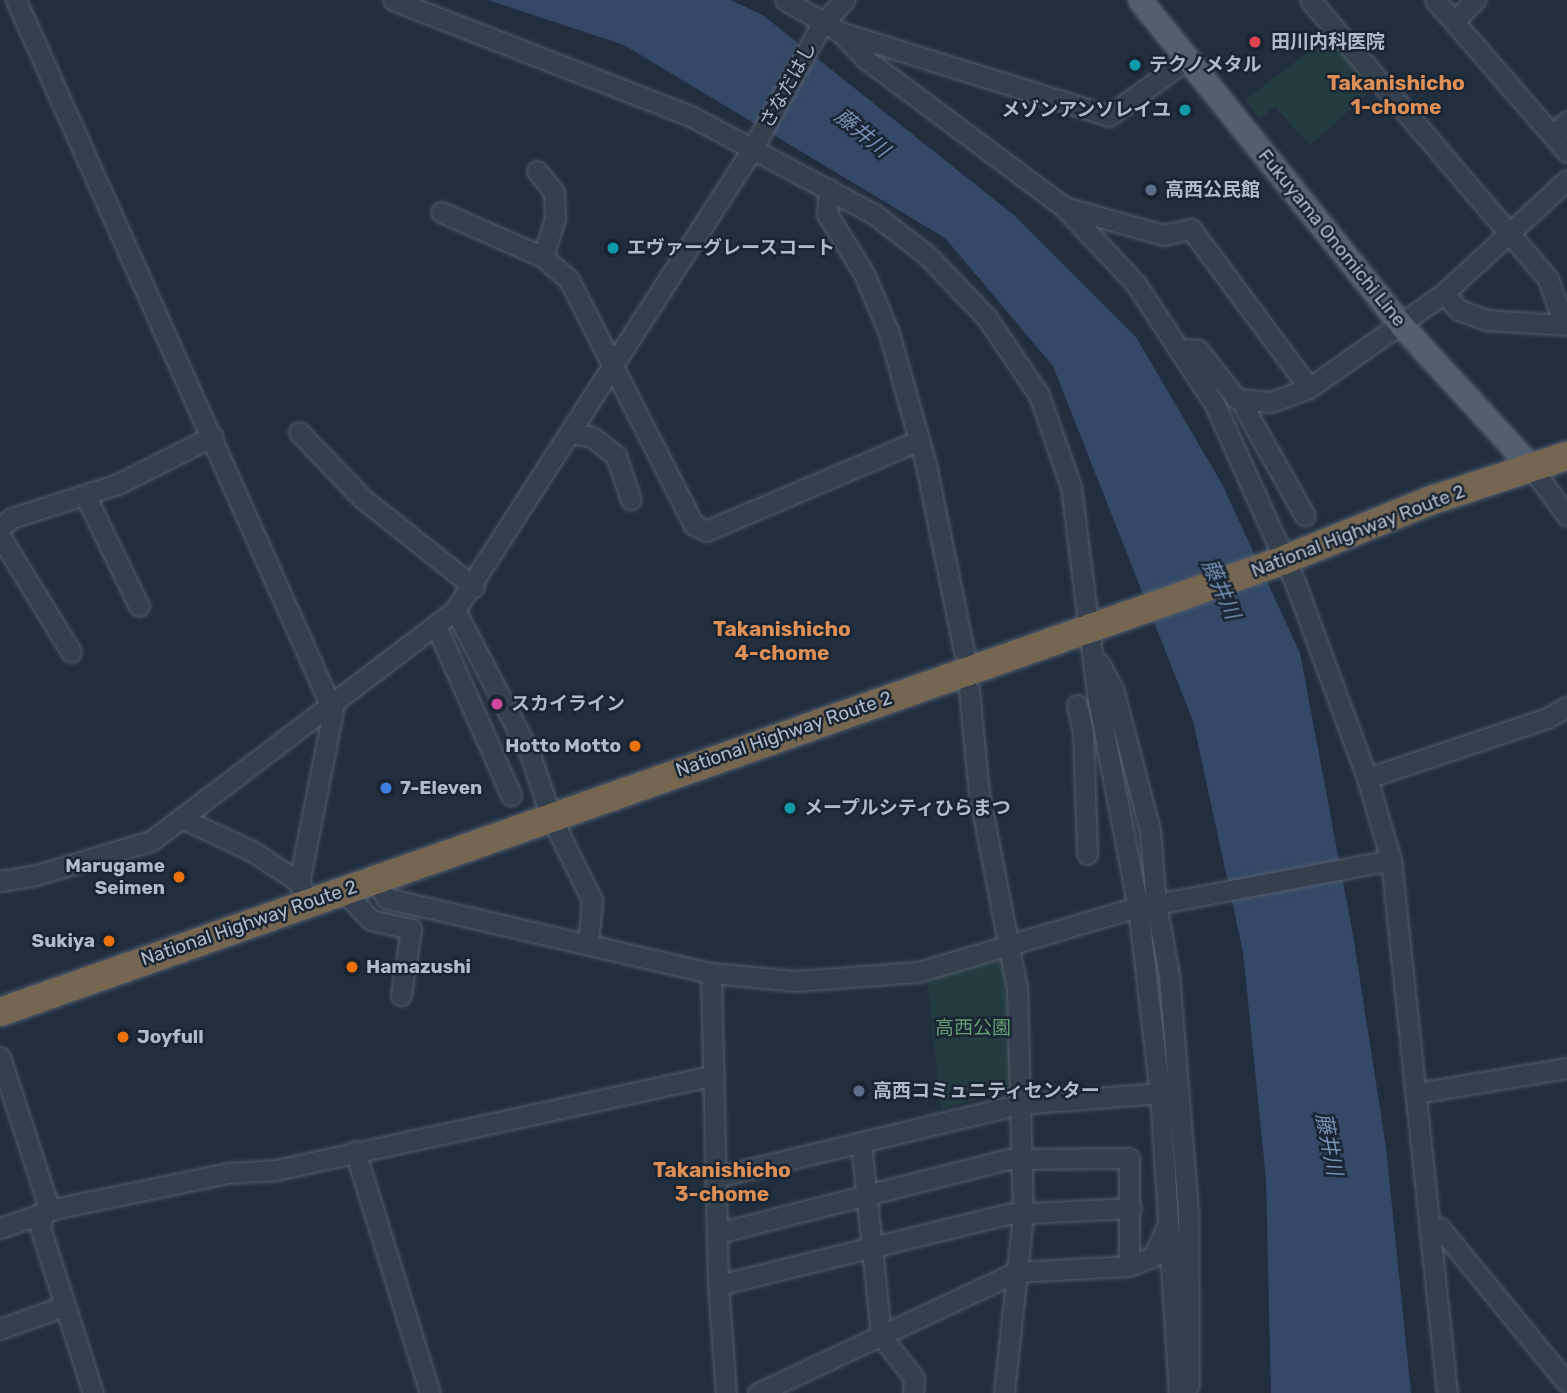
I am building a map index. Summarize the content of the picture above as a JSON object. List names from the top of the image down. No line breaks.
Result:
{"streets":{"highway":["National Highway Route 2"],"main road":["Fukuyama Onomichi Line"],"street":["さなだはし"]},"crossings":[["Fukuyama Onomichi Line","National Highway Route 2"]],"districts":["Takanishicho 1-chome","Takanishicho 4-chome","Takanishicho 3-chome"],"water":["藤井川"],"parks":["高西公園"],"places":["田川内科医院","テクノメタル","メゾンアンソレイユ","高西公民館","エヴァーグレースコート","スカイライン","Hotto Motto","7-Eleven","メープルシティひらまつ","Marugame Seimen","Sukiya","Hamazushi","Joyfull","高西コミュニティセンター"]}
